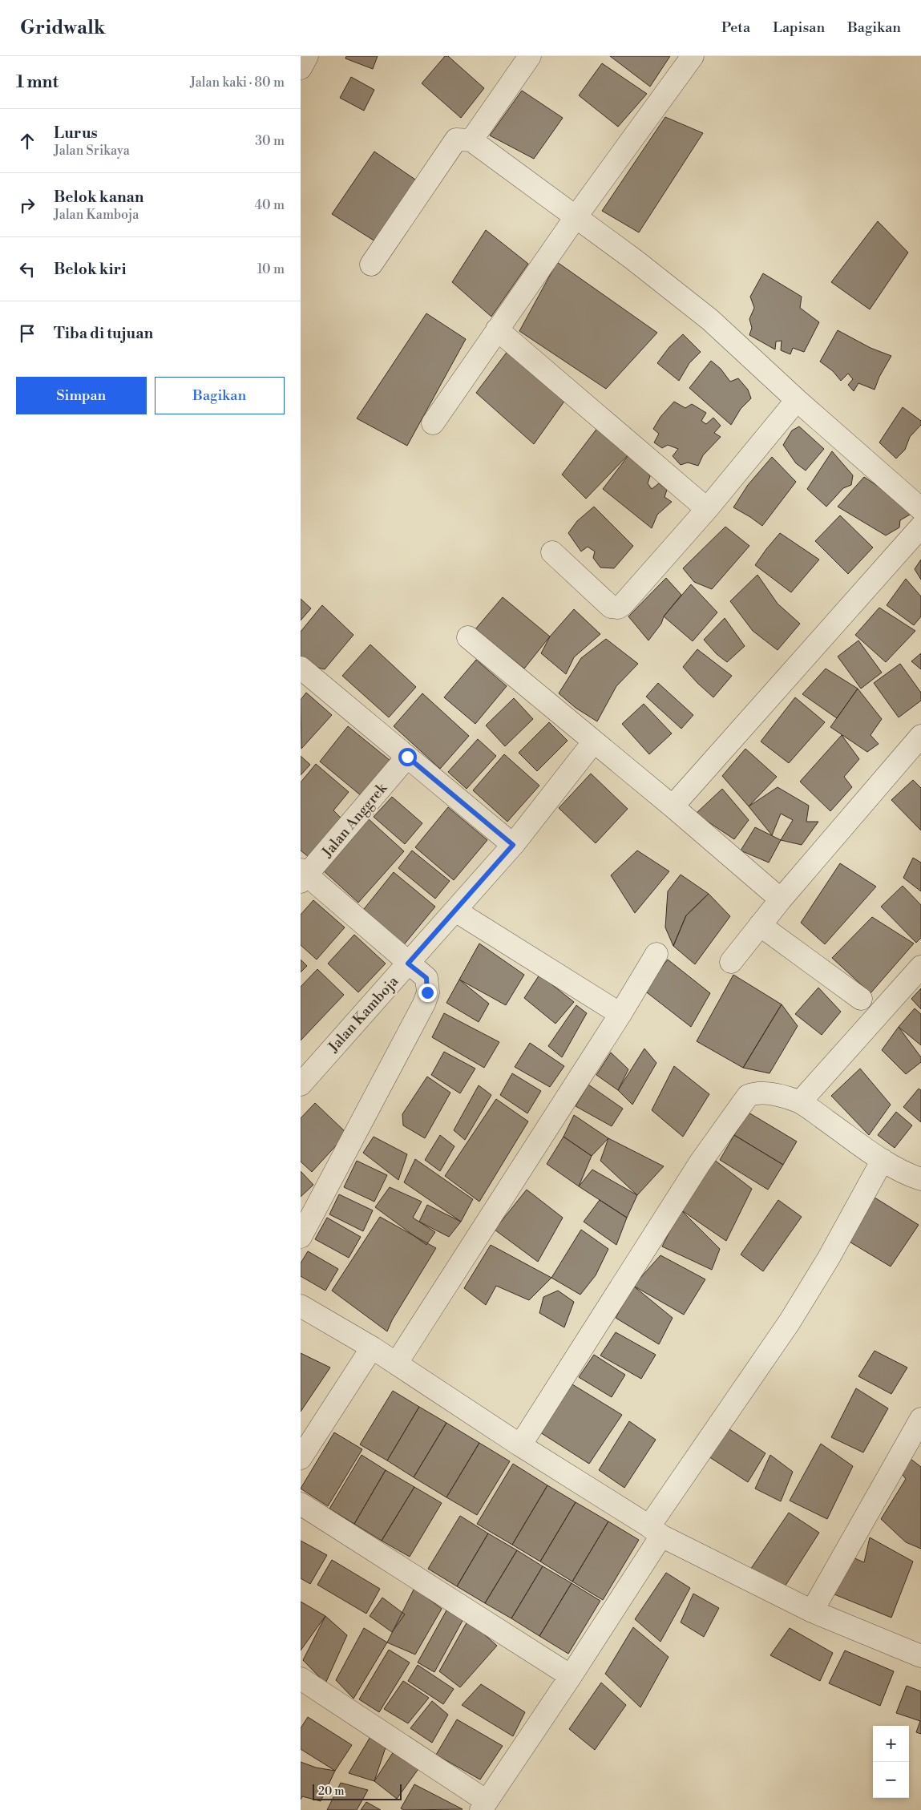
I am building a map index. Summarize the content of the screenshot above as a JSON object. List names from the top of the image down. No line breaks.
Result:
{"streets":{"street":["Jalan Anggrek","Jalan Kamboja"]},"scale_bar":"20 m","page":{"header":"Gridwalk","nav":["Peta","Lapisan","Bagikan"],"heading":["1 mnt","Jalan kaki · 80 m"],"list":[["Lurus","Jalan Srikaya","30 m"],["Belok kanan","Jalan Kamboja","40 m"],["Belok kiri","10 m"],"Tiba di tujuan"],"buttons":["Simpan","Bagikan"],"map_buttons":["+","−"],"scale":"20 m"}}
